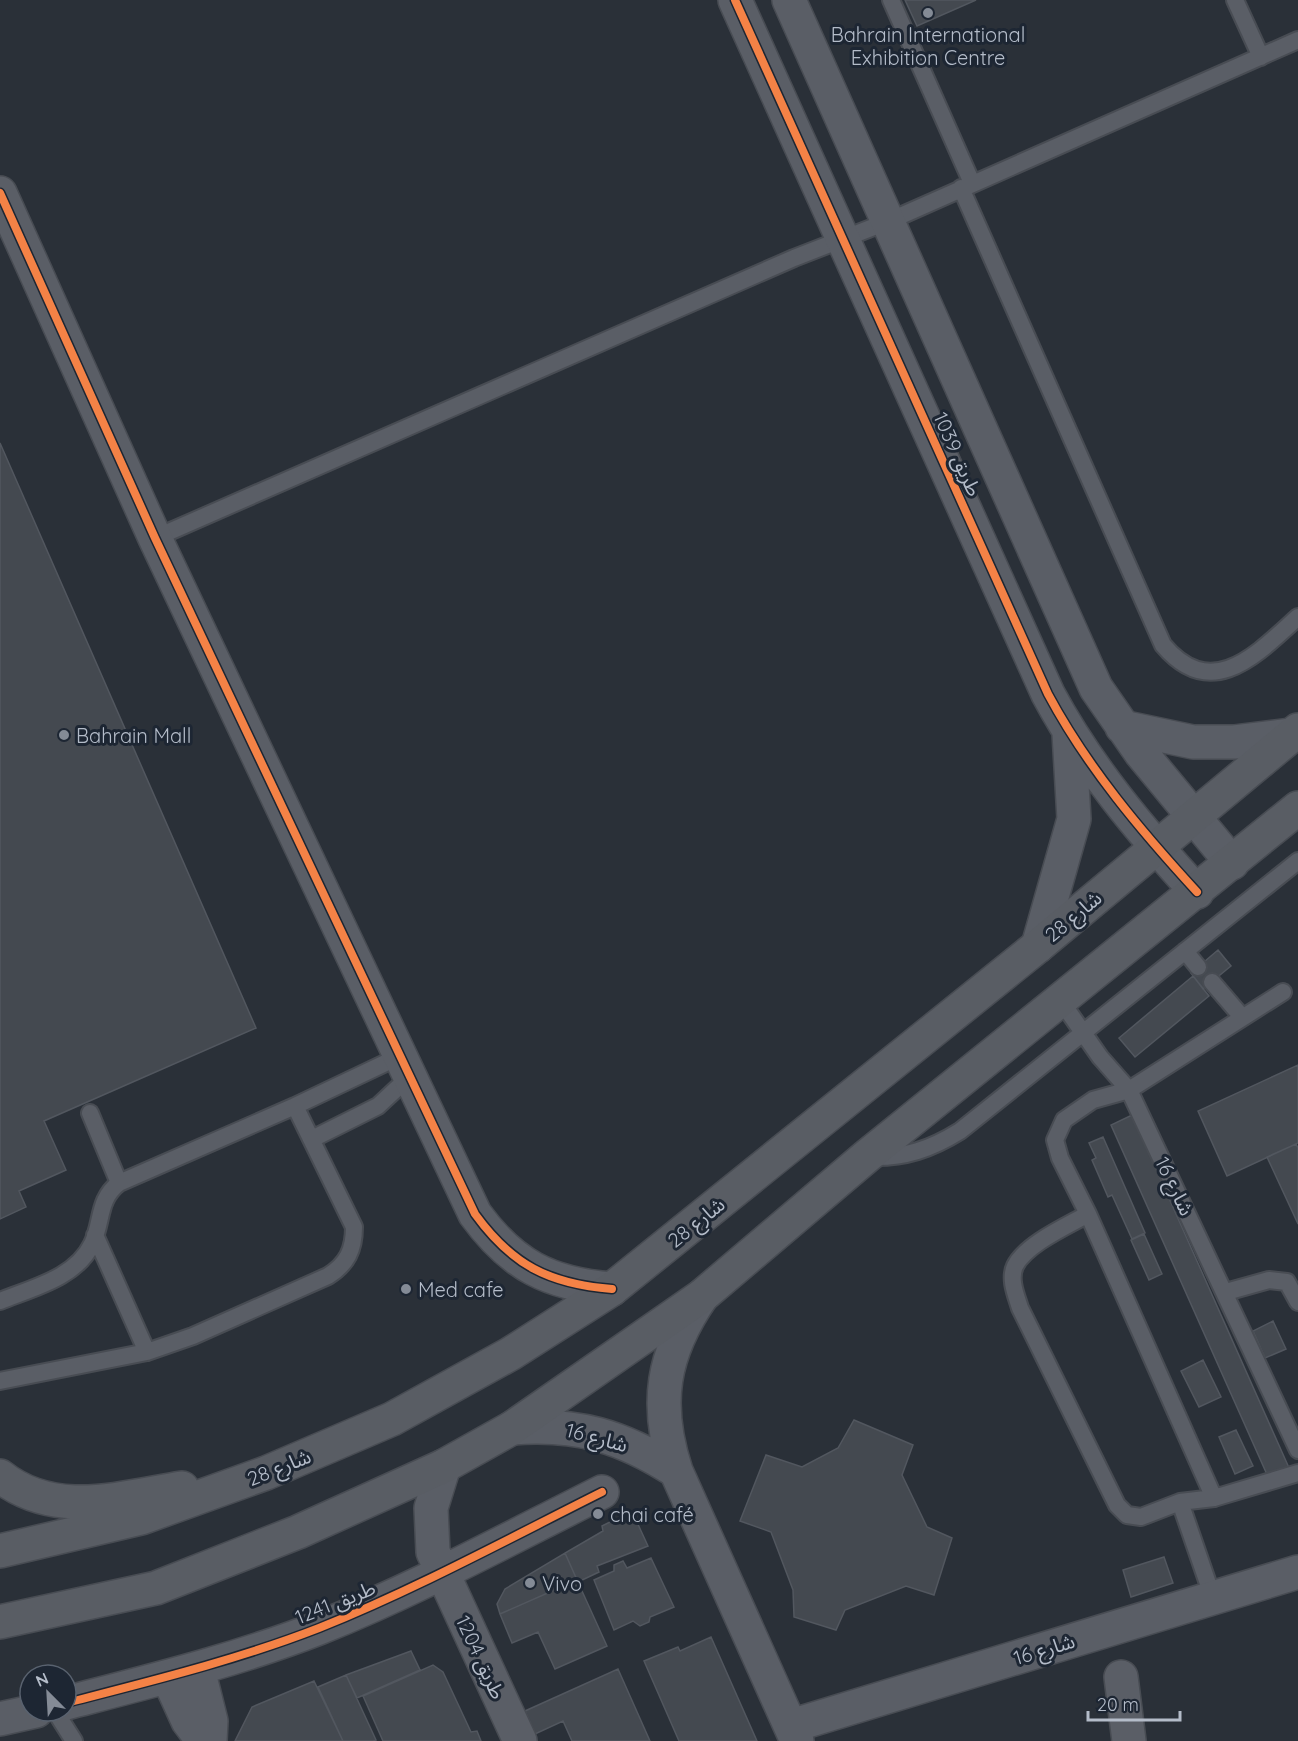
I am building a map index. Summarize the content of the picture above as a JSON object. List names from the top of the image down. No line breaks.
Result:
{"streets":{"main road":["شارع 28"],"street":["طريق 1039","شارع 16","طريق 1241","طريق 1204"]},"crossings":[["طريق 1039","شارع 28"],["طريق 1241","طريق 1204"]],"places":["Bahrain International Exhibition Centre","Bahrain Mall","Med cafe","chai café","Vivo"],"scale_bar":"20 m","north":"top left"}
